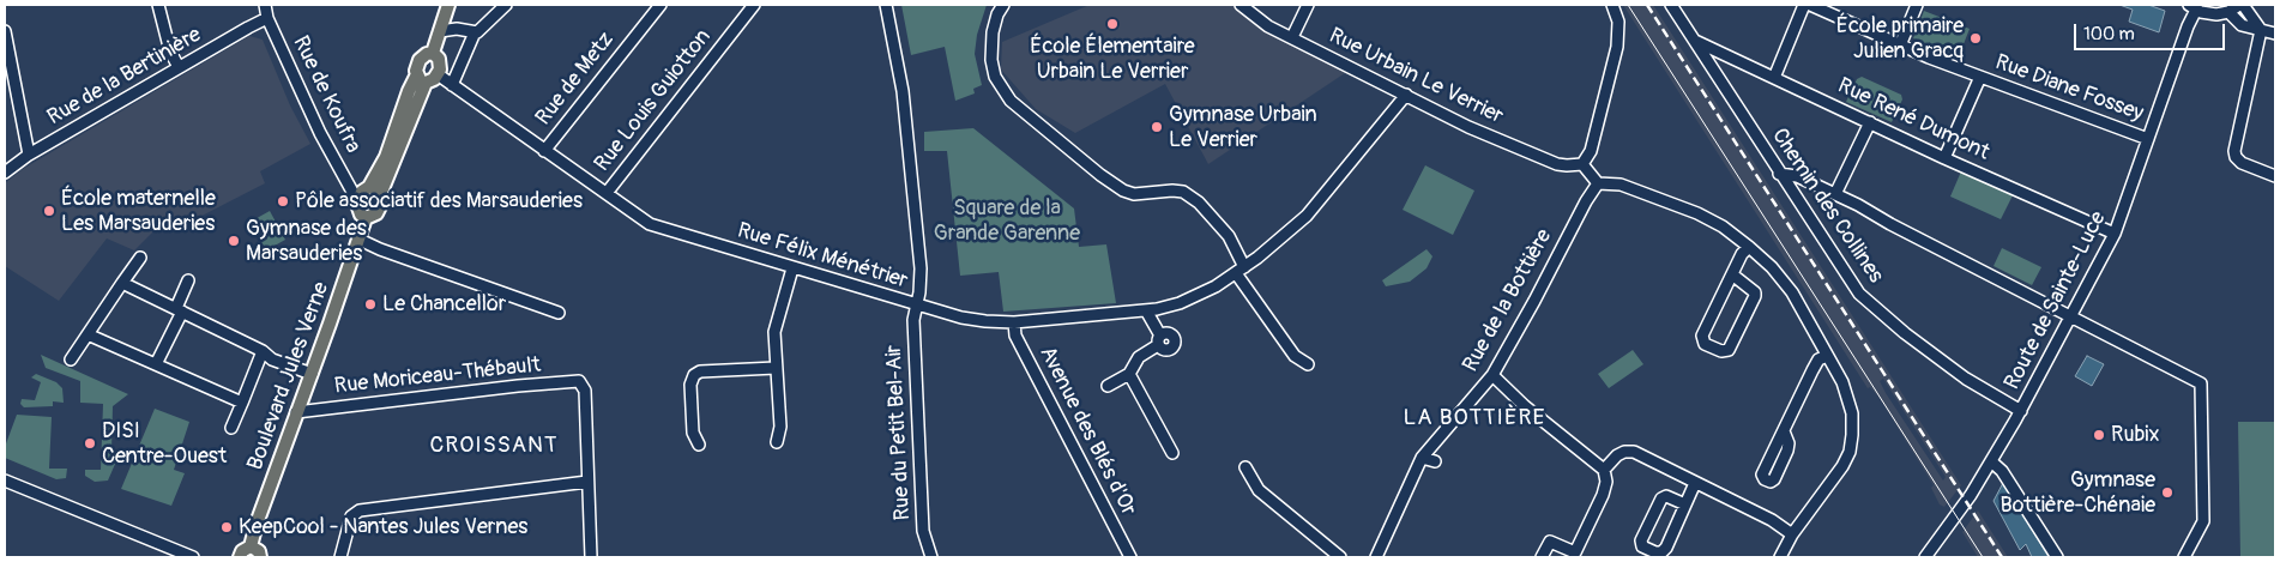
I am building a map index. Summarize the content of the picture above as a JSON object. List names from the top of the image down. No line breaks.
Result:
{"streets":{"main road":["Boulevard Jules Verne"],"street":["Rue de la Bertinière","Rue Urbain Le Verrier","Rue de Metz","Rue Diane Fossey","Rue de Koufra","Rue Louis Guiotton","Rue René Dumont","Chemin des Collines","Rue Félix Ménétrier","Rue de la Bottière","Route de Sainte-Luce","Rue Moriceau-Thébault","Avenue des Blés d'Or","Rue du Petit Bel-Air"]},"crossings":[["Rue de la Bertinière","Rue de Koufra"],["Rue Urbain Le Verrier","Rue Félix Ménétrier"],["Rue de Metz","Rue Félix Ménétrier"],["Rue Diane Fossey","Route de Sainte-Luce"],["Rue de Koufra","Boulevard Jules Verne"],["Rue Louis Guiotton","Rue Félix Ménétrier"],["Rue René Dumont","Chemin des Collines"],["Rue René Dumont","Route de Sainte-Luce"],["Chemin des Collines","Route de Sainte-Luce"],["Rue Félix Ménétrier","Avenue des Blés d'Or"],["Rue Félix Ménétrier","Rue du Petit Bel-Air"],["Boulevard Jules Verne","Rue Moriceau-Thébault"]],"districts":["LA BOTTIÈRE","CROISSANT"],"parks":["Square de la Grande Garenne"],"places":["École Élementaire Urbain Le Verrier","École primaire Julien Gracq","Gymnase Urbain Le Verrier","Pôle associatif des Marsauderies","École maternelle Les Marsauderies","Gymnase des Marsauderies","Le Chancellor","Rubix","DISI Centre-Ouest","Gymnase Bottière-Chénaie","KeepCool - Nantes Jules Vernes"],"scale_bar":"100 m"}
